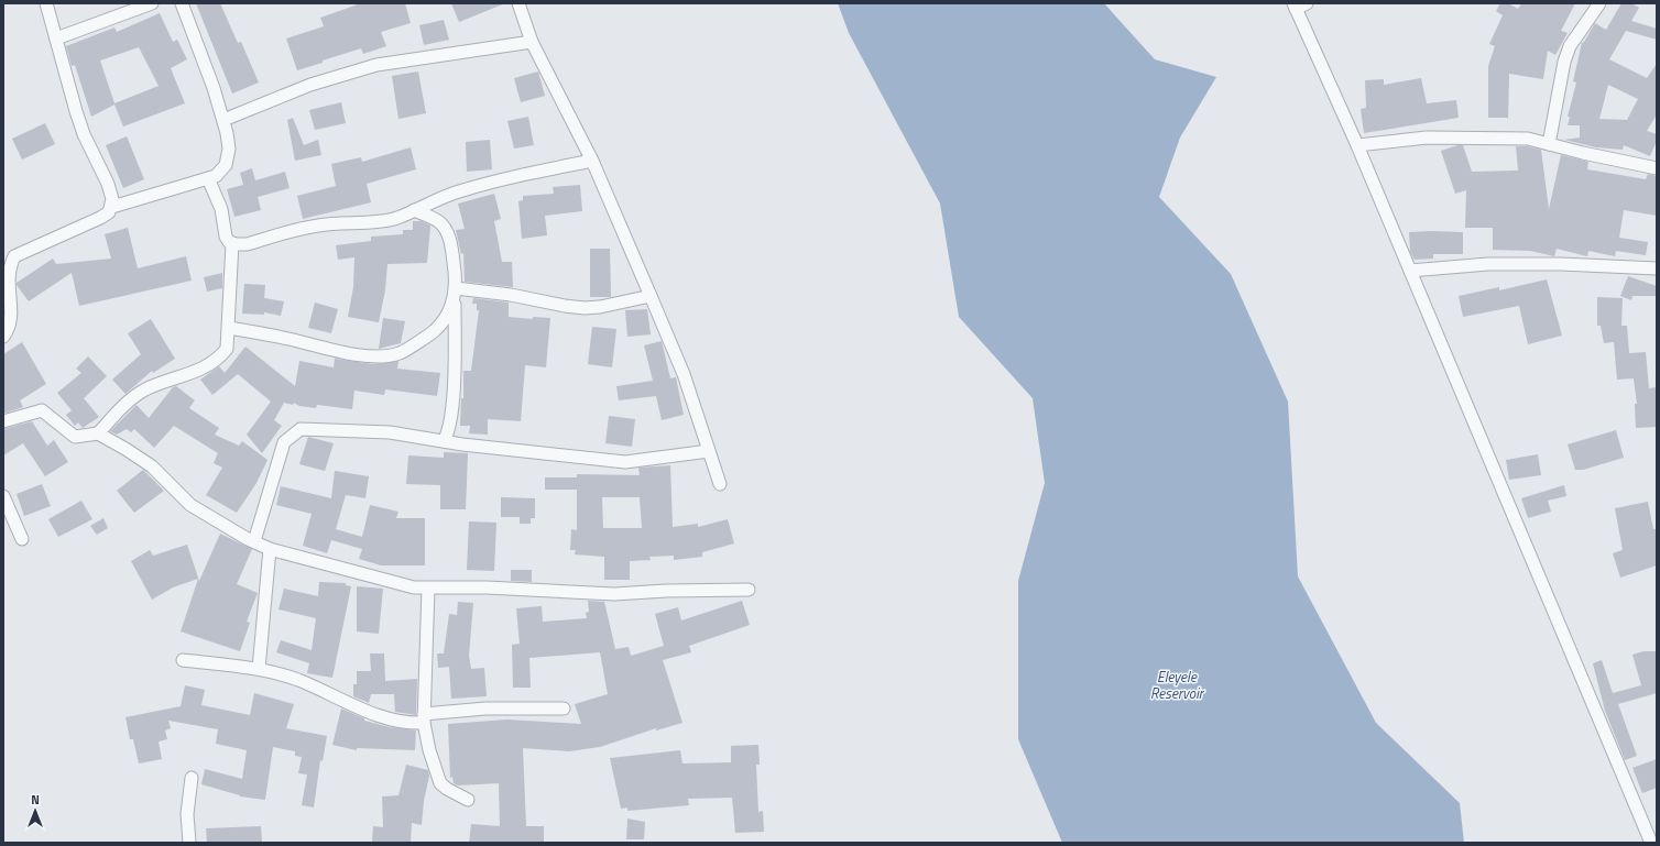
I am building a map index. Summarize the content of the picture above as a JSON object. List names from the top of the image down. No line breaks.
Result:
{"water":["Eleyele Reservoir"],"north":"top"}
